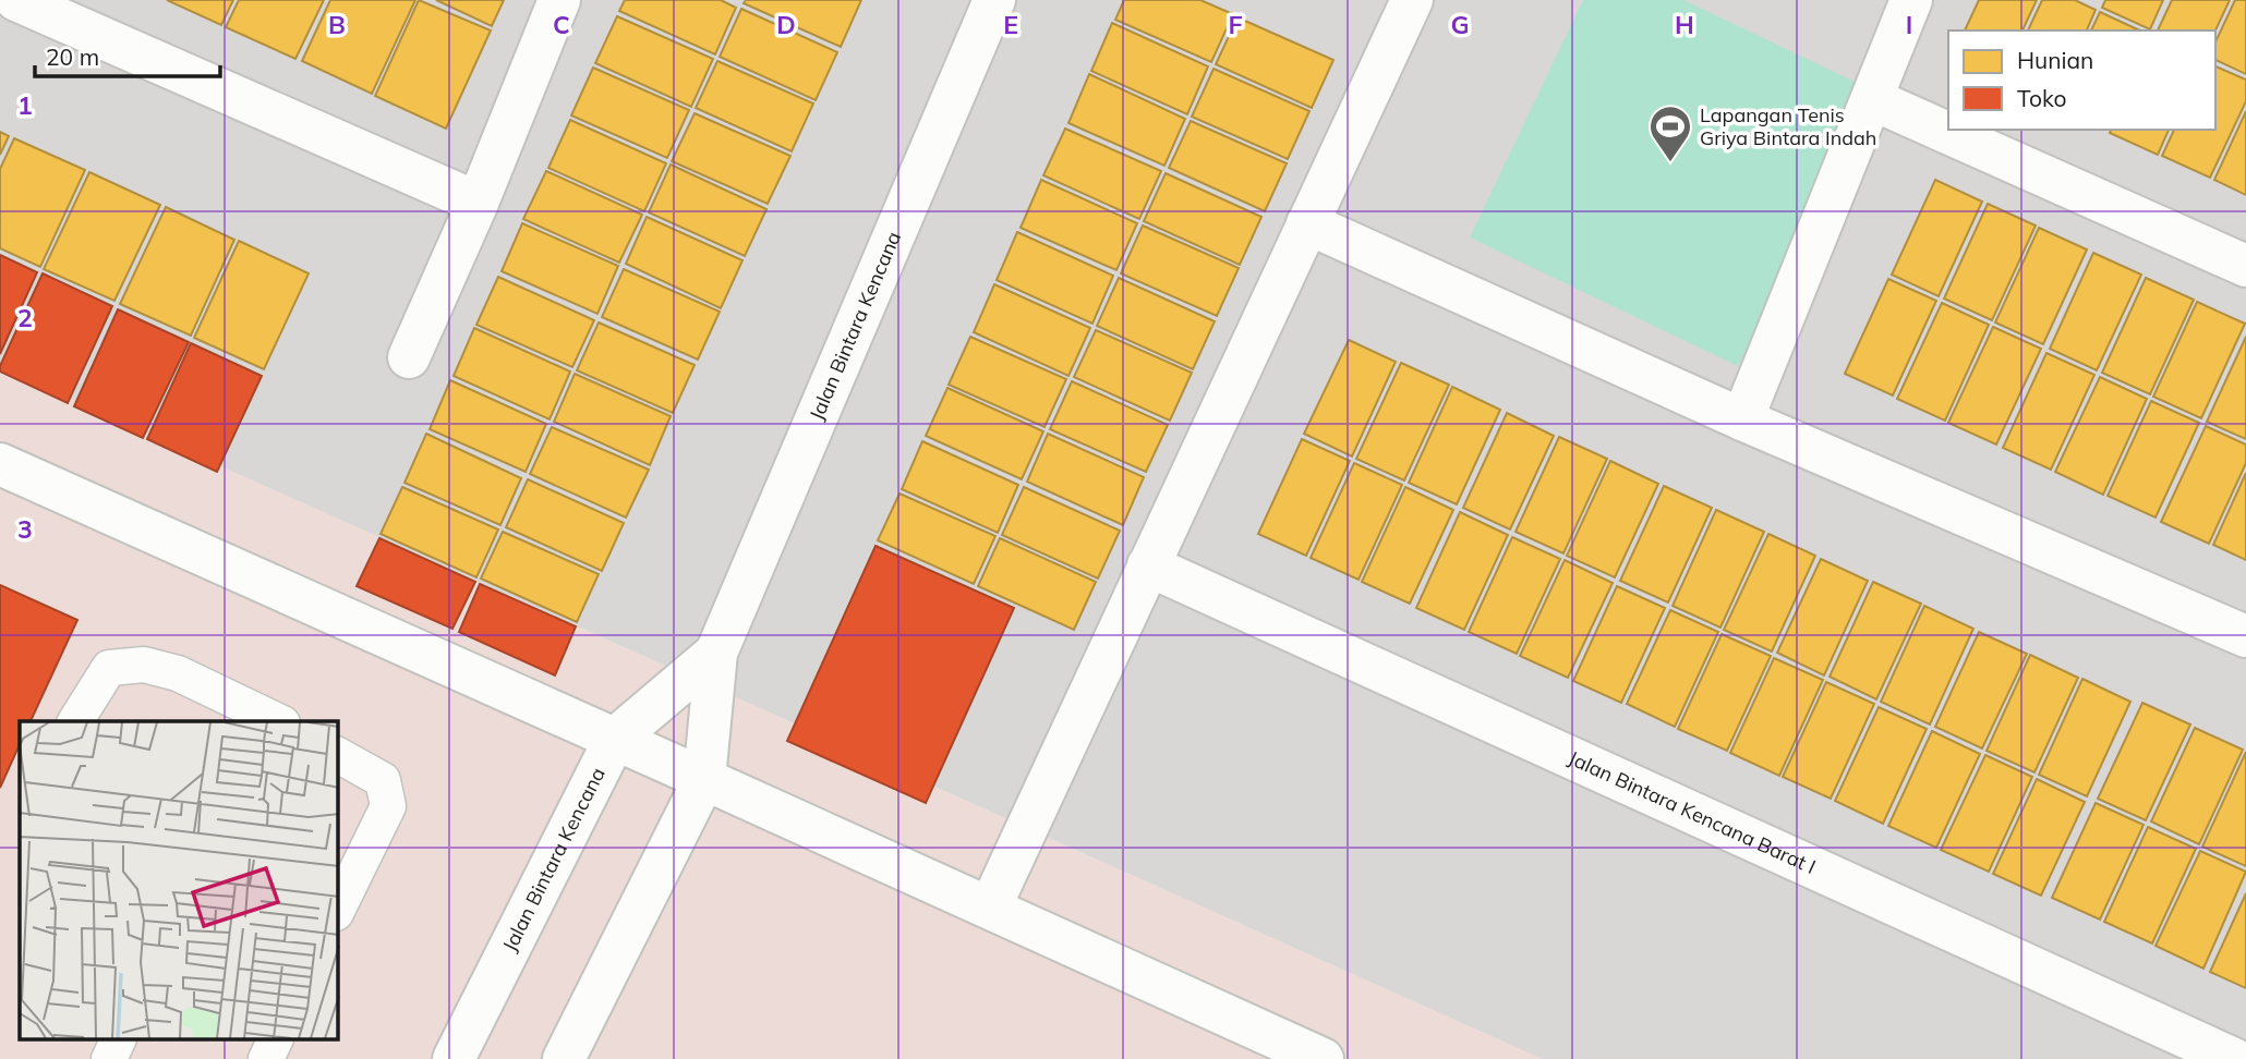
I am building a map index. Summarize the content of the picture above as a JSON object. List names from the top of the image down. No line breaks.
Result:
{"streets":{"street":["Jalan Bintara Kencana","Jalan Bintara Kencana Barat I"]},"places":{"sports":["Lapangan Tenis Griya Bintara Indah"]},"legend":["Hunian","Toko"],"scale_bar":"20 m","grid":{"columns":["B","C","D","E","F","G","H","I"],"rows":["1","2","3"]}}
